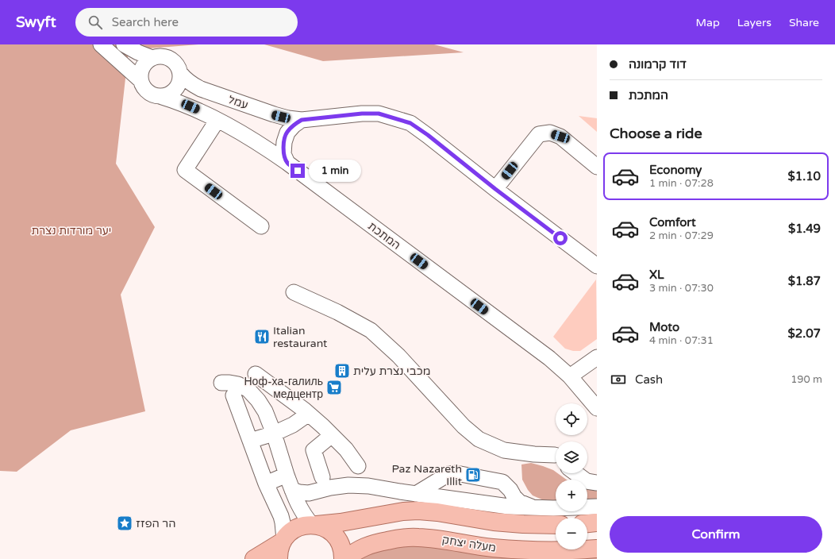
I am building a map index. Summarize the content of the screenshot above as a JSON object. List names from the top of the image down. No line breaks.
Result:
{"streets":{"main road":["מעלה יצחק"],"street":["עמל","המתכת"]},"crossings":[["עמל","המתכת"]],"parks":["יער מורדות נצרת"],"places":{"restaurant":["Italian restaurant"],"building":["מכבי נצרת עלית"],"supermarket":["Ноф-ха-галиль медцентр"],"fuel station":["Paz Nazareth Illit"],"place":["הר הפזז"]},"page":{"header":"Swyft","search":"Search here","nav":["Map","Layers","Share"],"banner":["דוד קרמונה","המתכת"],"heading":"Choose a ride","list":[{"name":"Economy","note":"1 min · 07:28","value":"$1.10"},{"name":"Comfort","note":"2 min · 07:29","value":"$1.49"},{"name":"XL","note":"3 min · 07:30","value":"$1.87"},{"name":"Moto","note":"4 min · 07:31","value":"$2.07"}],"bubble":"1 min","pay":["Cash","190 m"],"map_buttons":["+","−"],"buttons":"Confirm"}}
